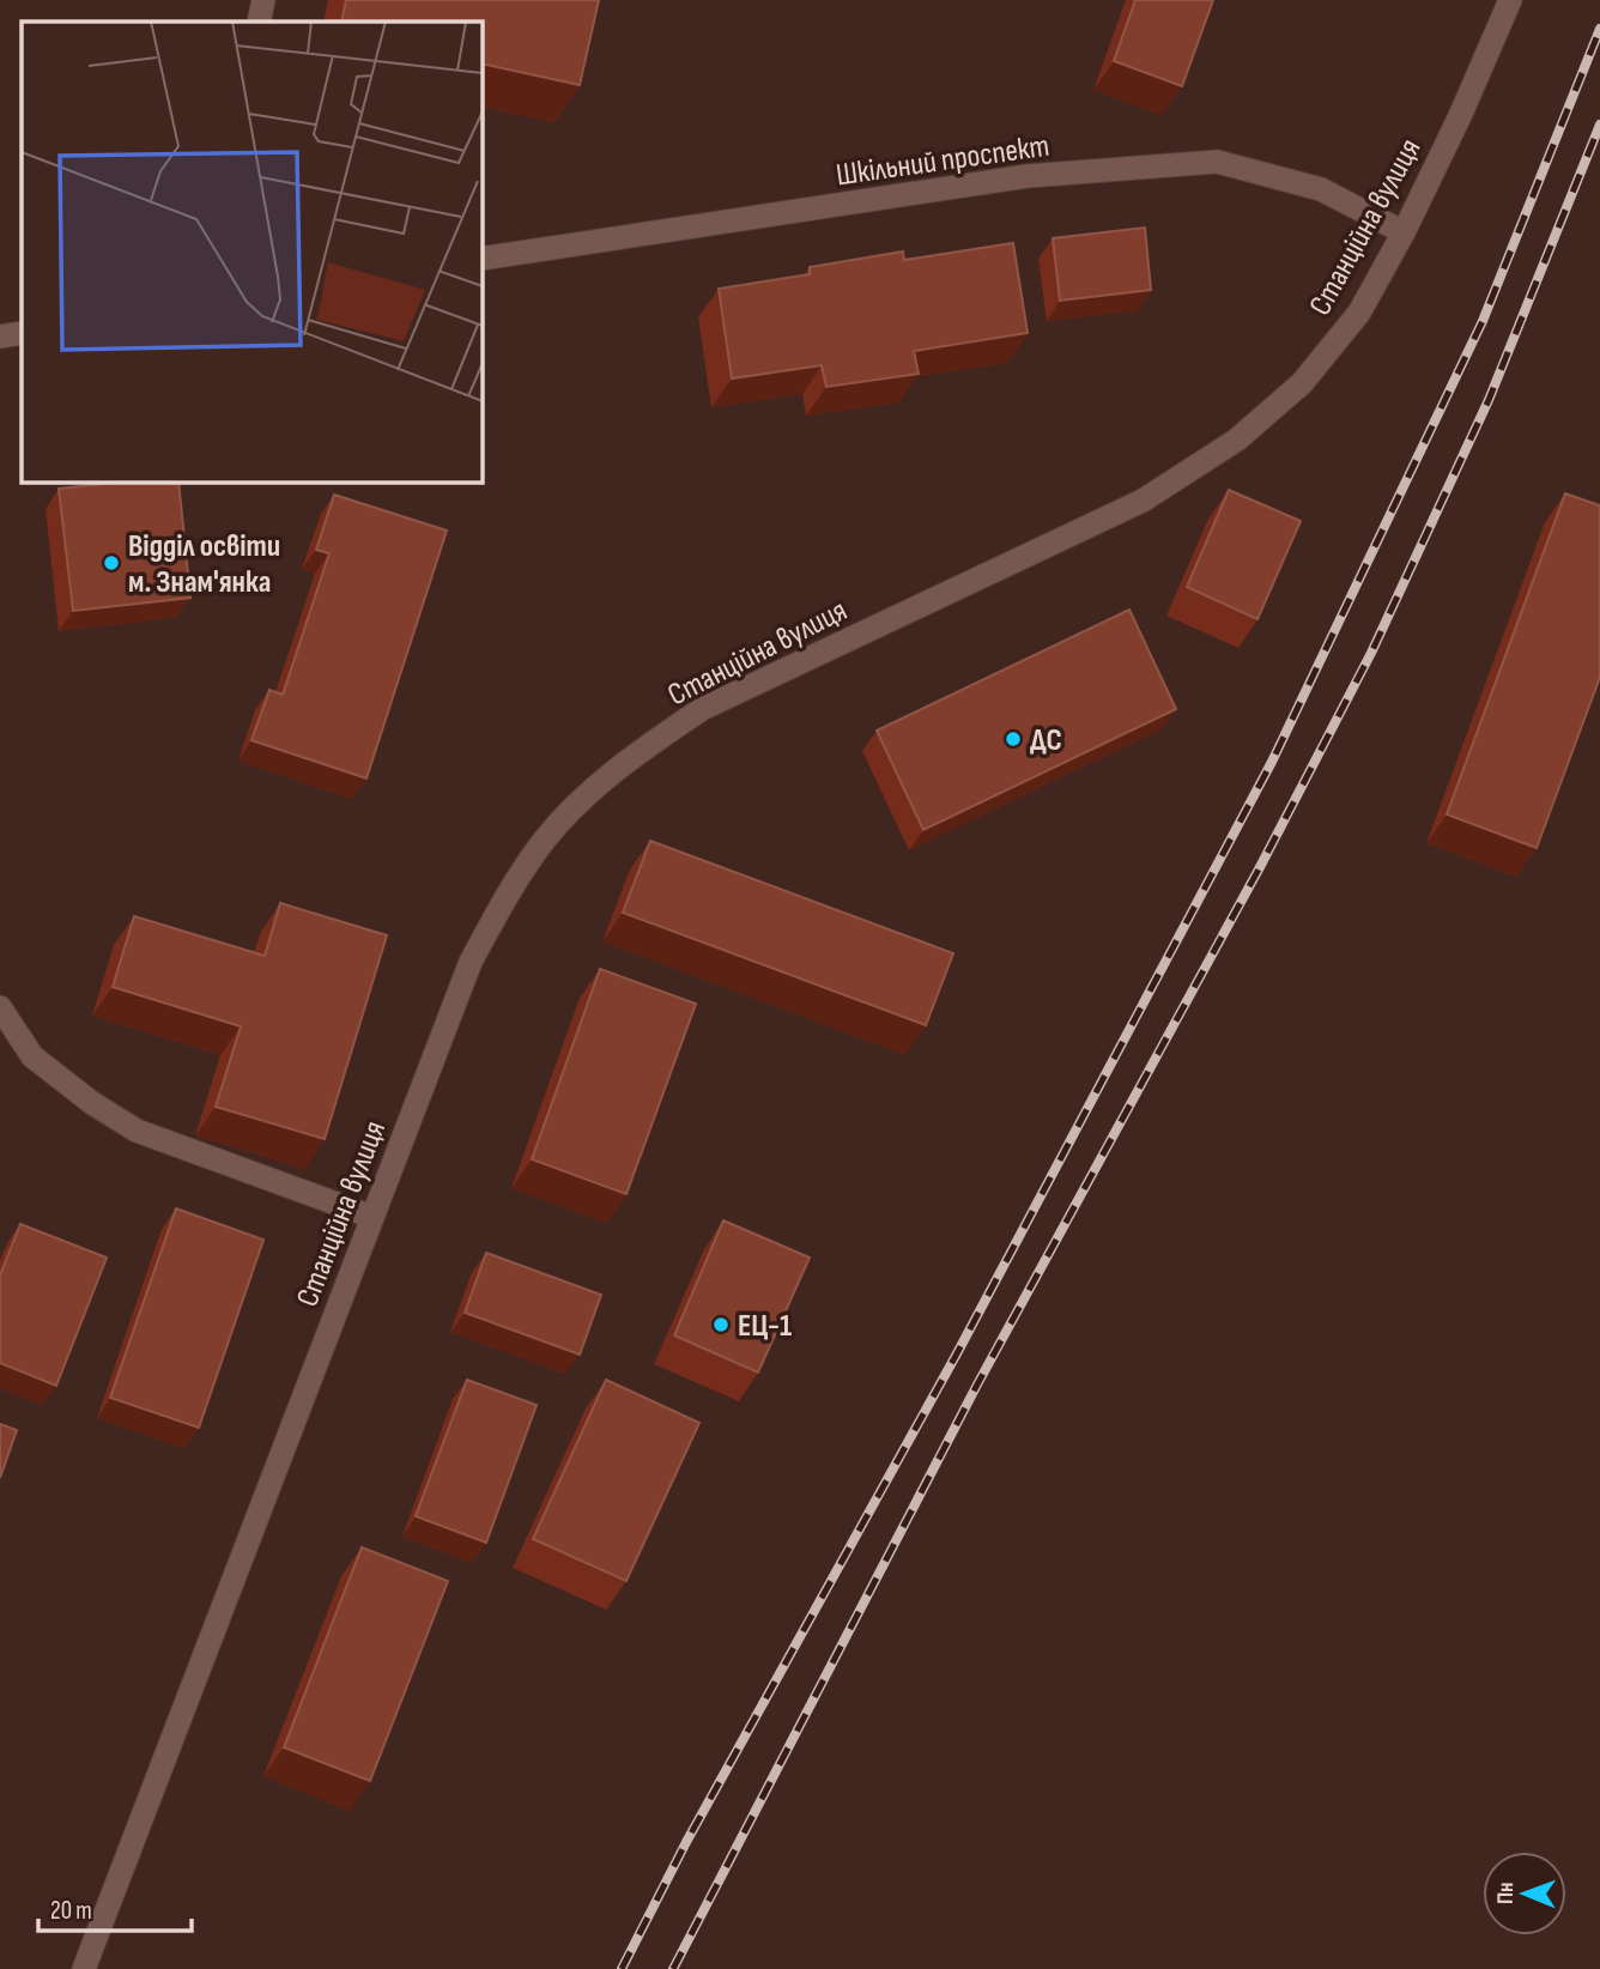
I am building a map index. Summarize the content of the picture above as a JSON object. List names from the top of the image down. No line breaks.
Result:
{"streets":{"street":["Шкільний проспект","Станційна вулиця"]},"crossings":[["Шкільний проспект","Станційна вулиця"]],"places":["Відділ освіти м. Знам'янка","ДС","ЕЦ-1"],"scale_bar":"20 m","north":"left"}
